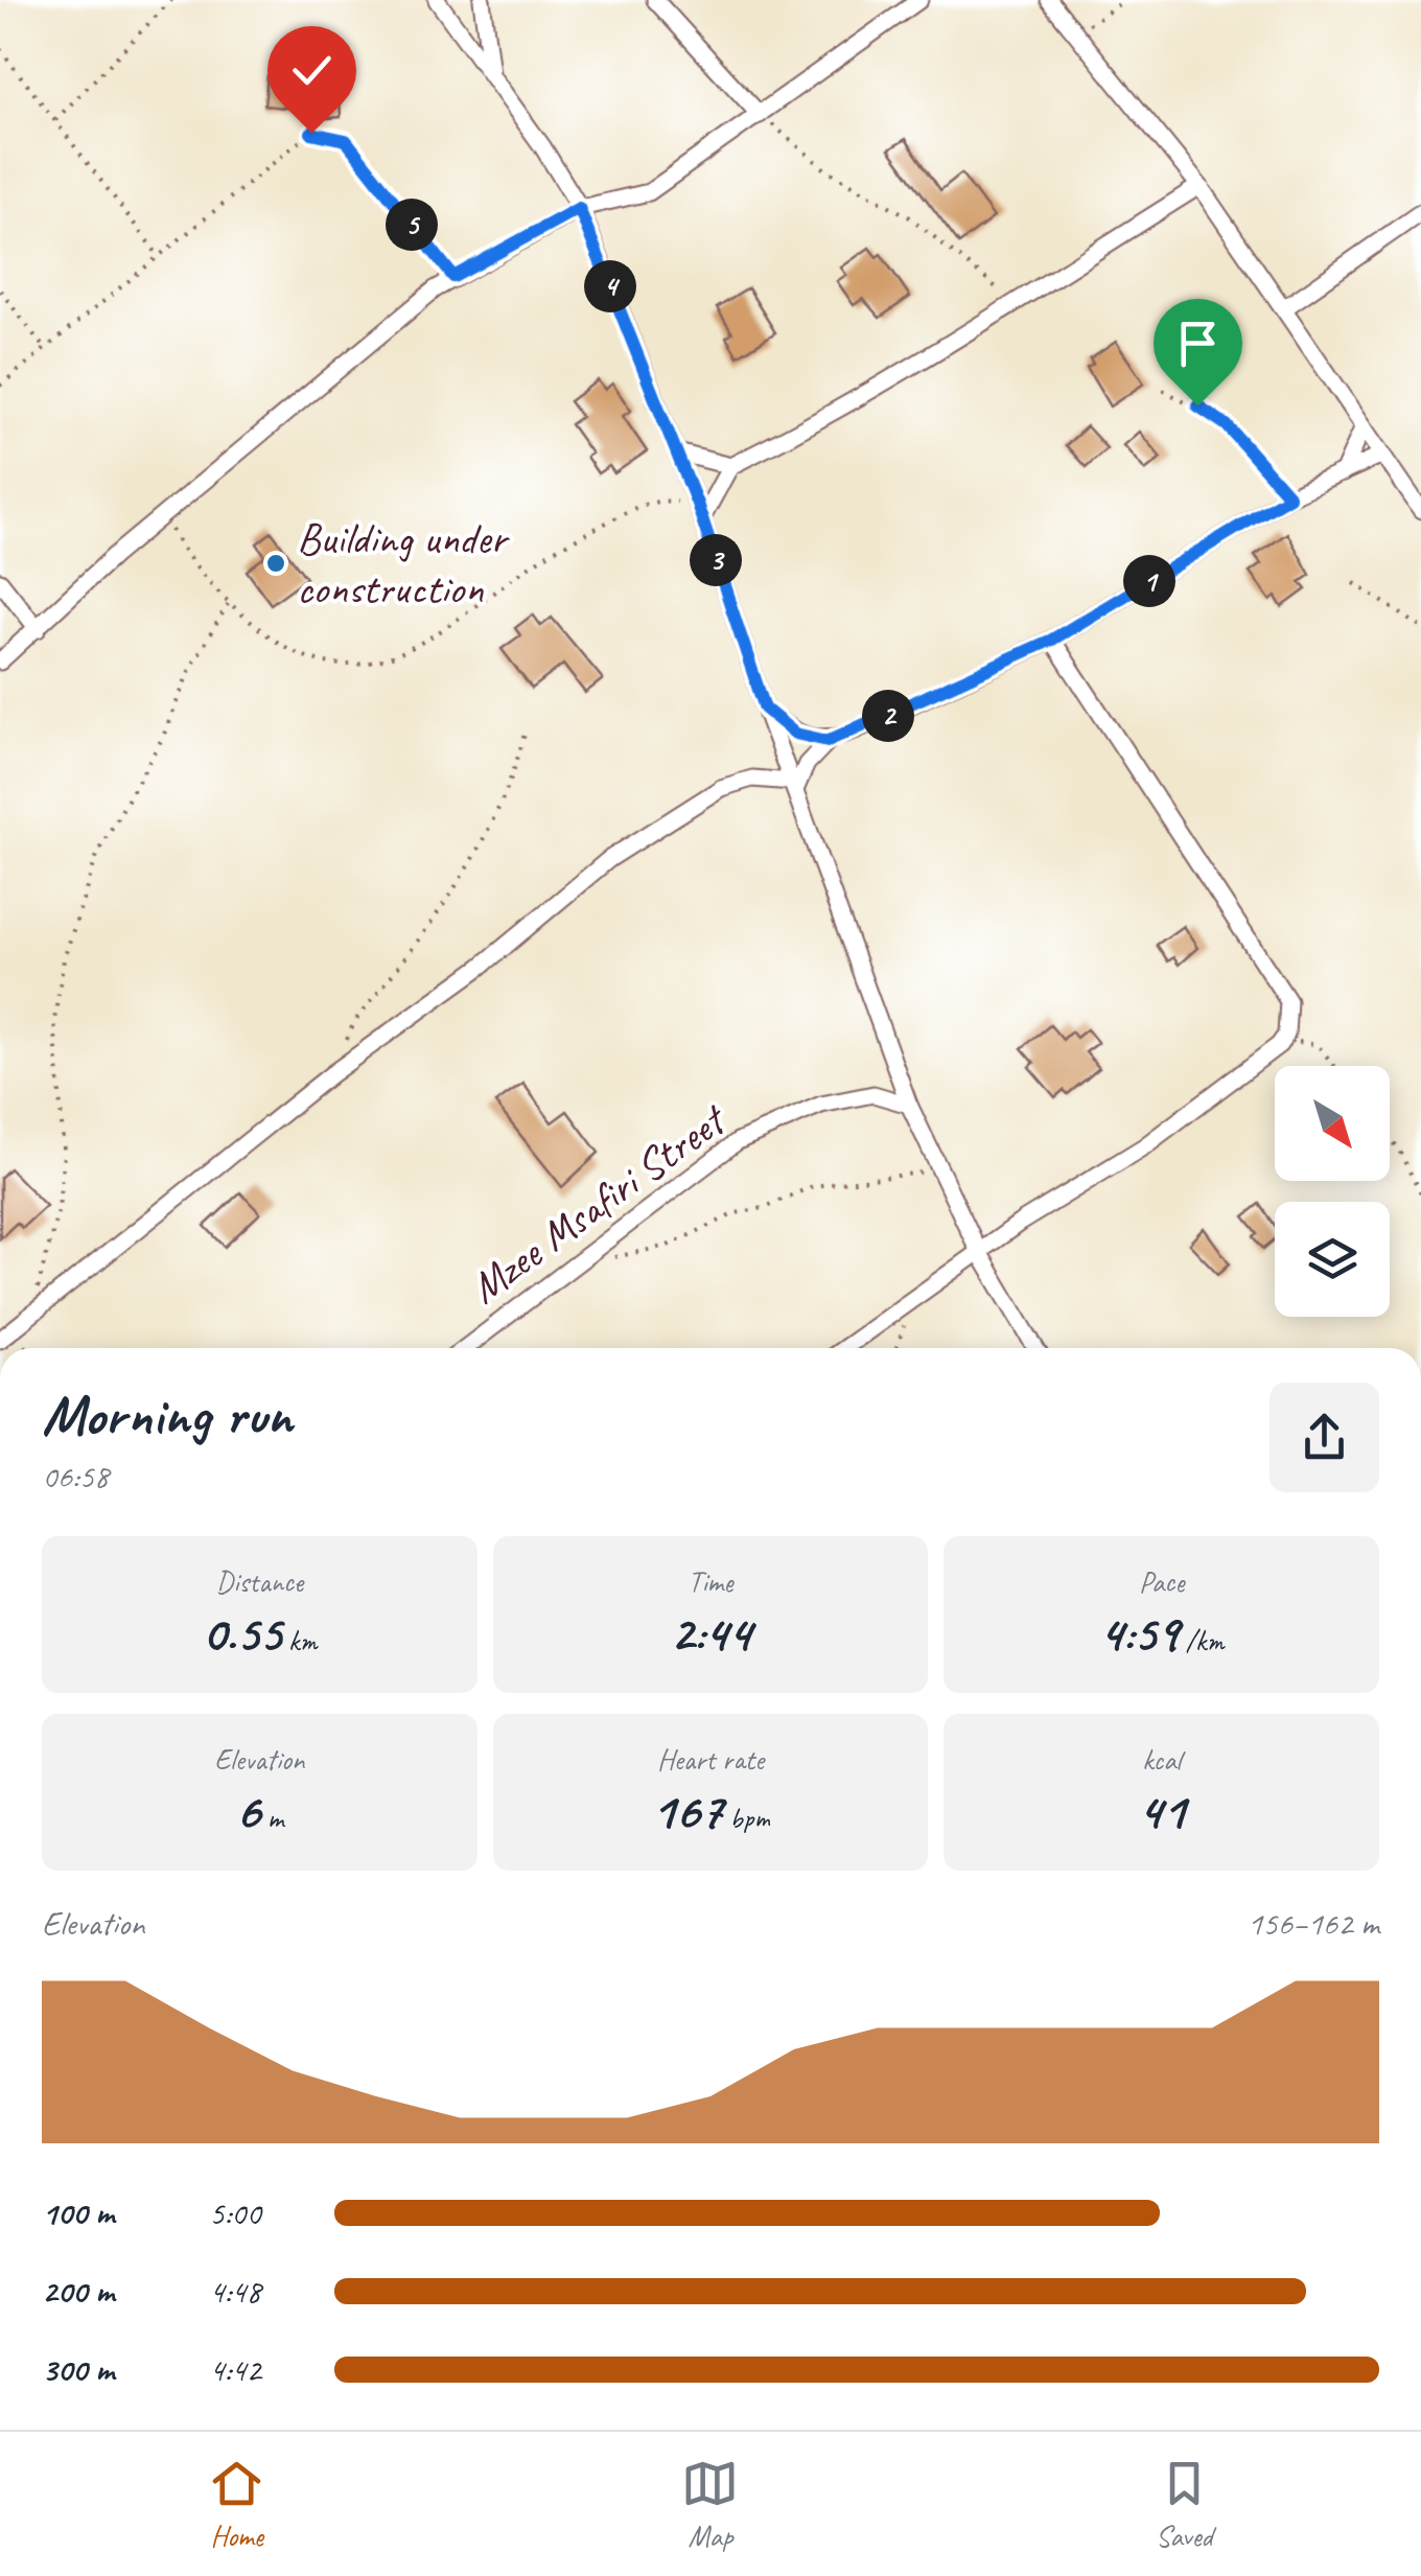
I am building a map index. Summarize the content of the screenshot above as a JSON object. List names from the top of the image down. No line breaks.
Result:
{"streets":{"street":["Mzee Msafiri Street"]},"places":["Building under construction"],"north":"bottom right","page":{"pins":["5","4","3","1","2"],"heading":["Morning run","06:58"],"stats":[["Distance","0.55 km"],["Time","2:44"],["Pace","4:59 /km"],["Elevation","6 m"],["Heart rate","167 bpm"],["kcal","41"]],"chart":["Elevation","156–162 m"],"list":[{"name":"100 m","note":"5:00"},{"name":"200 m","note":"4:48"},{"name":"300 m","note":"4:42"}],"tabs":["Home","Map","Saved"]}}
